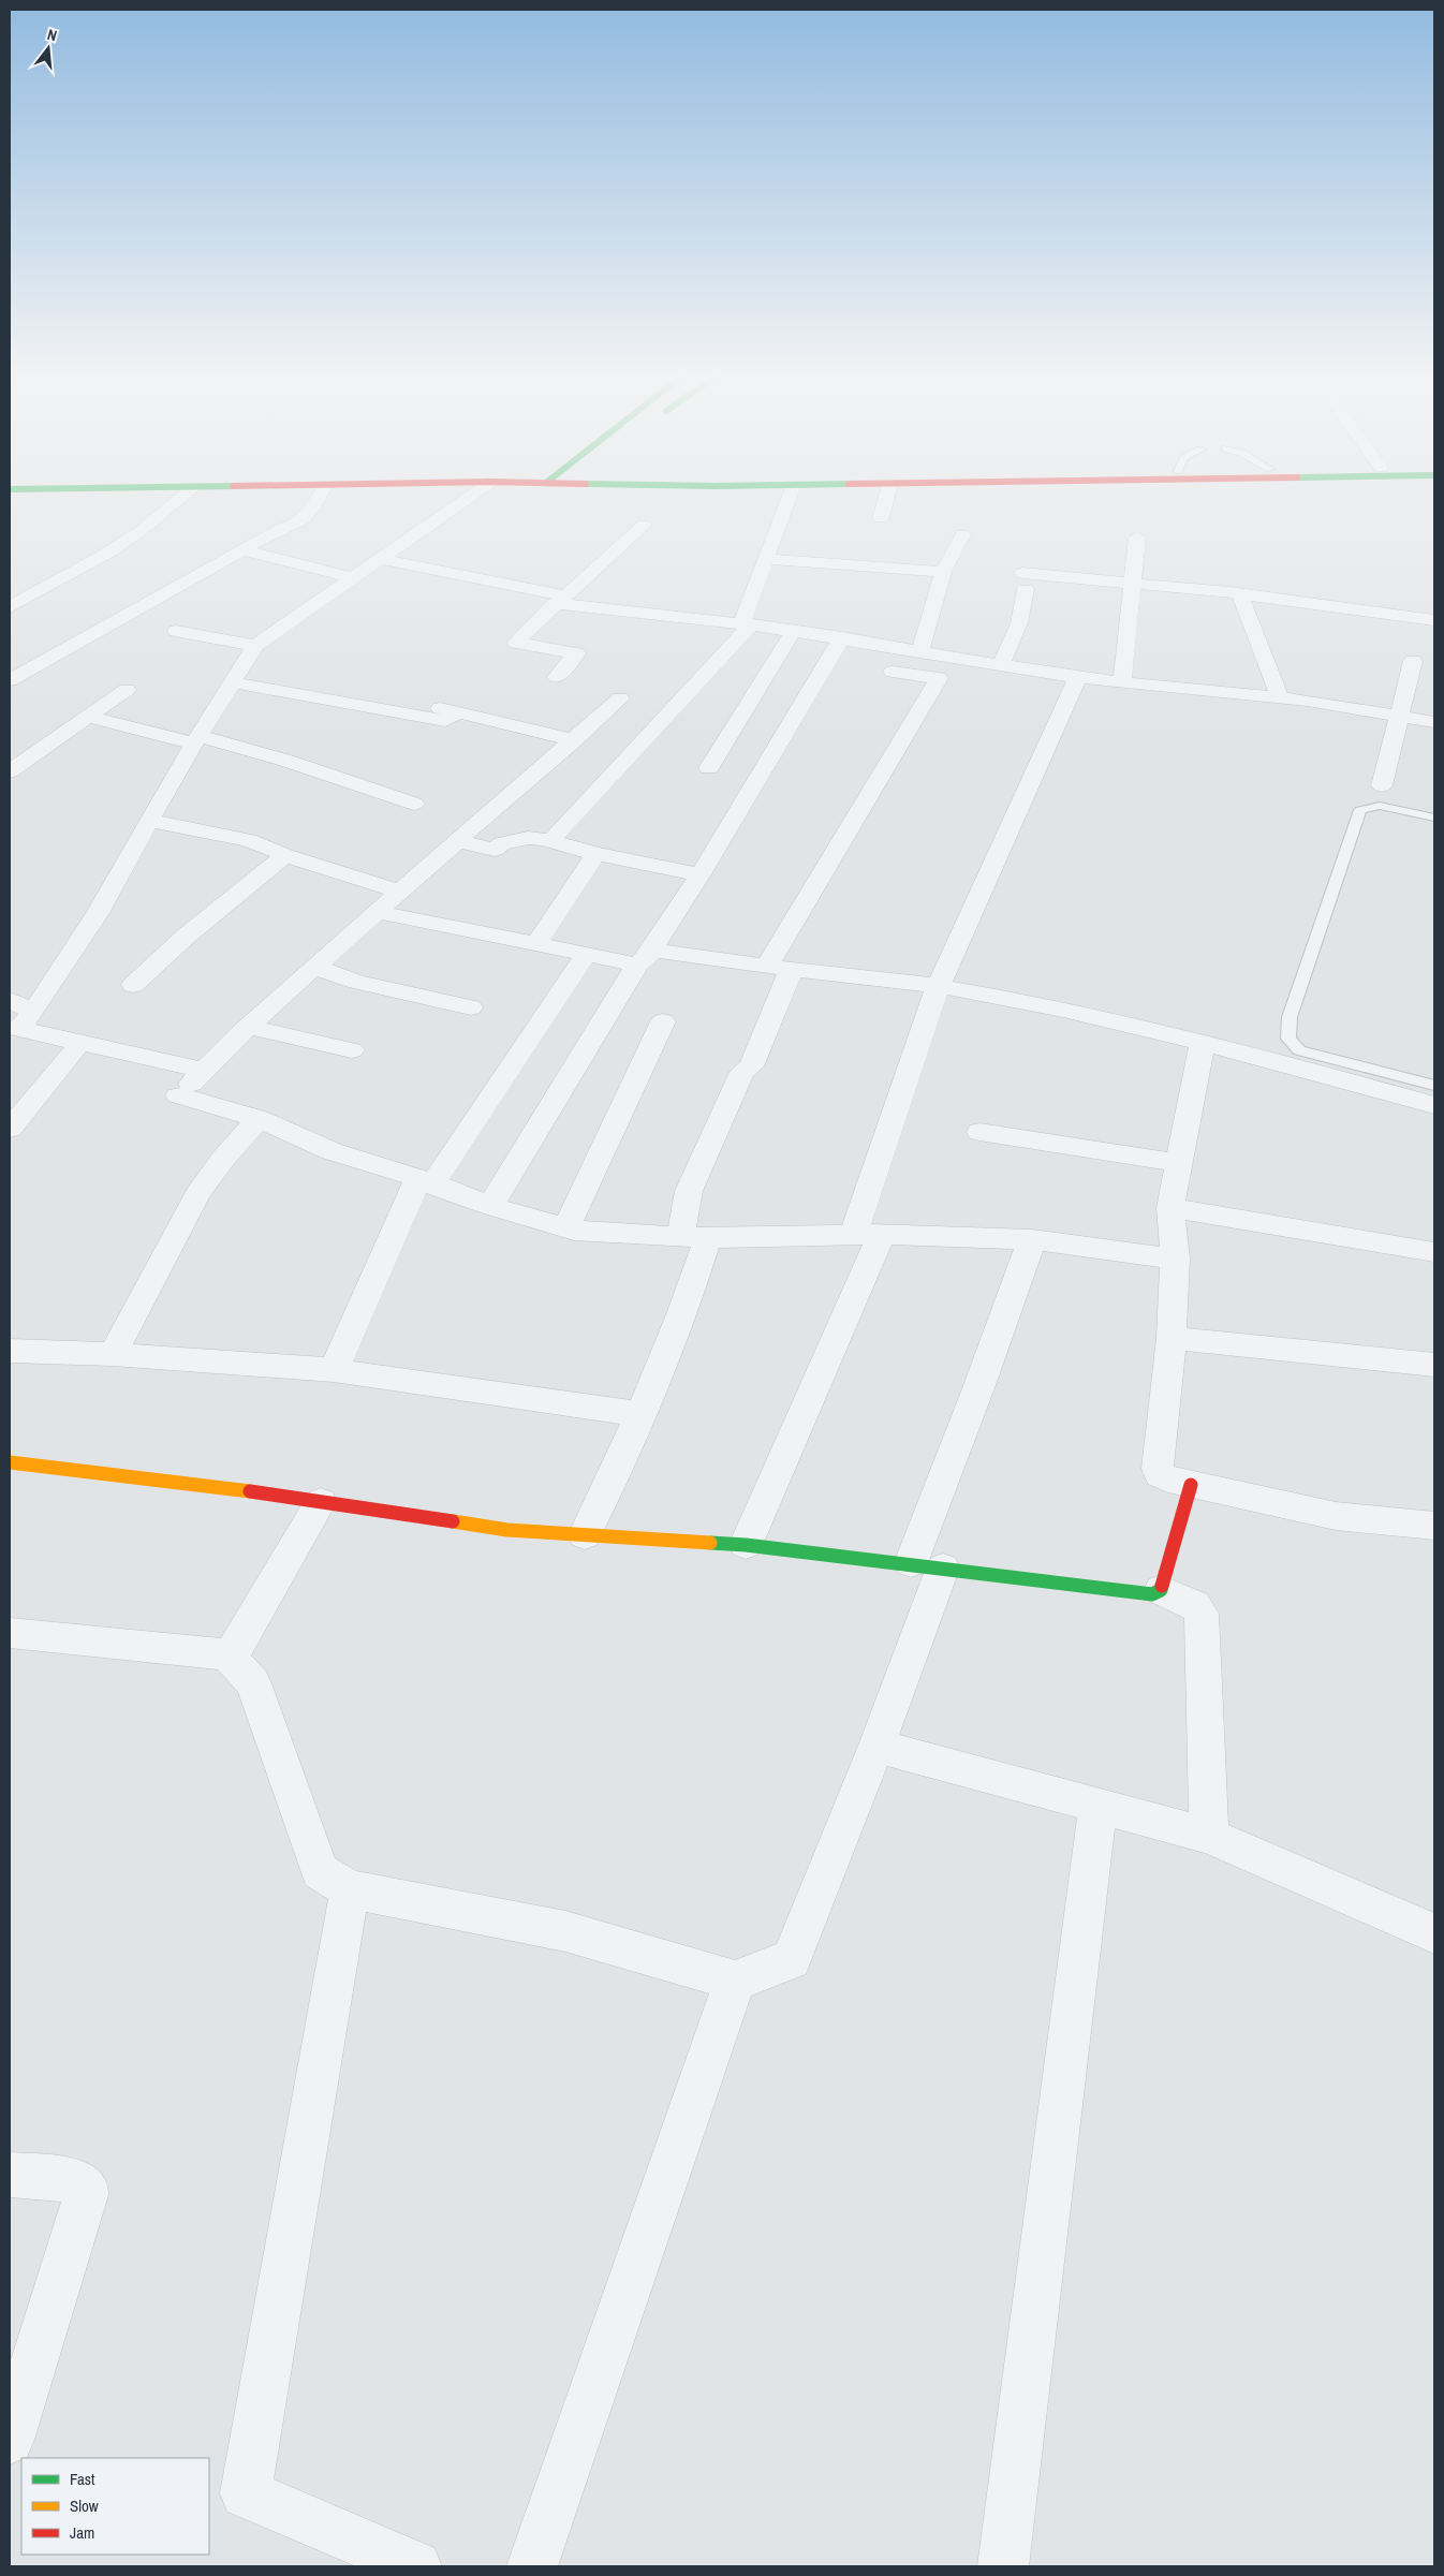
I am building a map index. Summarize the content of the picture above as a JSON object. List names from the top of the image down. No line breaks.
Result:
{"legend":["Fast","Slow","Jam"],"north":"top"}
